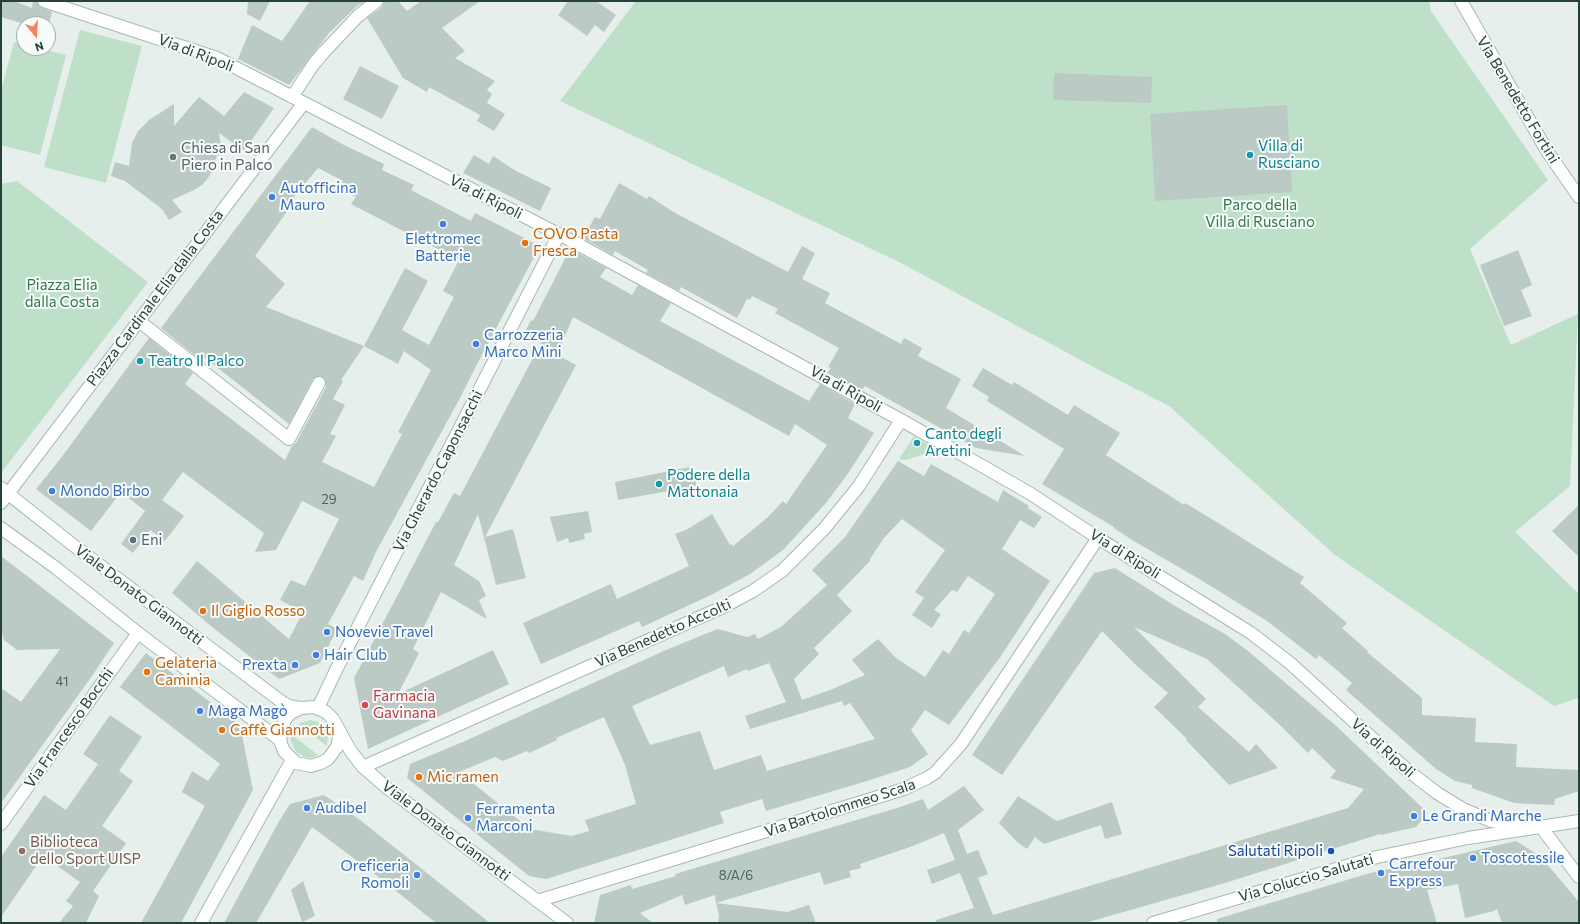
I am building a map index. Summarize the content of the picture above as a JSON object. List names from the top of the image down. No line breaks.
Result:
{"streets":{"street":["Via di Ripoli","Via Benedetto Fortini","Piazza Cardinale Elia dalla Costa","Via Gherardo Caponsacchi","Viale Donato Giannotti","Via Benedetto Accolti","Via Francesco Bocchi","Via Bartolommeo Scala","Via Coluccio Salutati"]},"crossings":[["Via di Ripoli","Piazza Cardinale Elia dalla Costa"],["Via di Ripoli","Via Gherardo Caponsacchi"],["Via di Ripoli","Via Benedetto Accolti"],["Via di Ripoli","Via Bartolommeo Scala"],["Via di Ripoli","Via Coluccio Salutati"],["Piazza Cardinale Elia dalla Costa","Viale Donato Giannotti"],["Via Gherardo Caponsacchi","Viale Donato Giannotti"],["Viale Donato Giannotti","Via Benedetto Accolti"],["Viale Donato Giannotti","Via Francesco Bocchi"],["Viale Donato Giannotti","Via Bartolommeo Scala"]],"parks":["Parco della Villa di Rusciano","Piazza Elia dalla Costa"],"places":["Villa di Rusciano","Chiesa di San Piero in Palco","Autofficina Mauro","Elettromec Batterie","COVO Pasta Fresca","Carrozzeria Marco Mini","Teatro Il Palco","Canto degli Aretini","Podere della Mattonaia","Mondo Birbo","Eni","Il Giglio Rosso","Novevie Travel","Hair Club","Prexta","Gelateria Caminia","Farmacia Gavinana","Maga Magò","Caffè Giannotti","Mic ramen","Audibel","Le Grandi Marche","Ferramenta Marconi","Biblioteca dello Sport UISP","Salutati Ripoli","Toscotessile","Carrefour Express","Oreficeria Romoli"],"house_numbers":["29","41","8/A/6"],"north":"bottom"}
